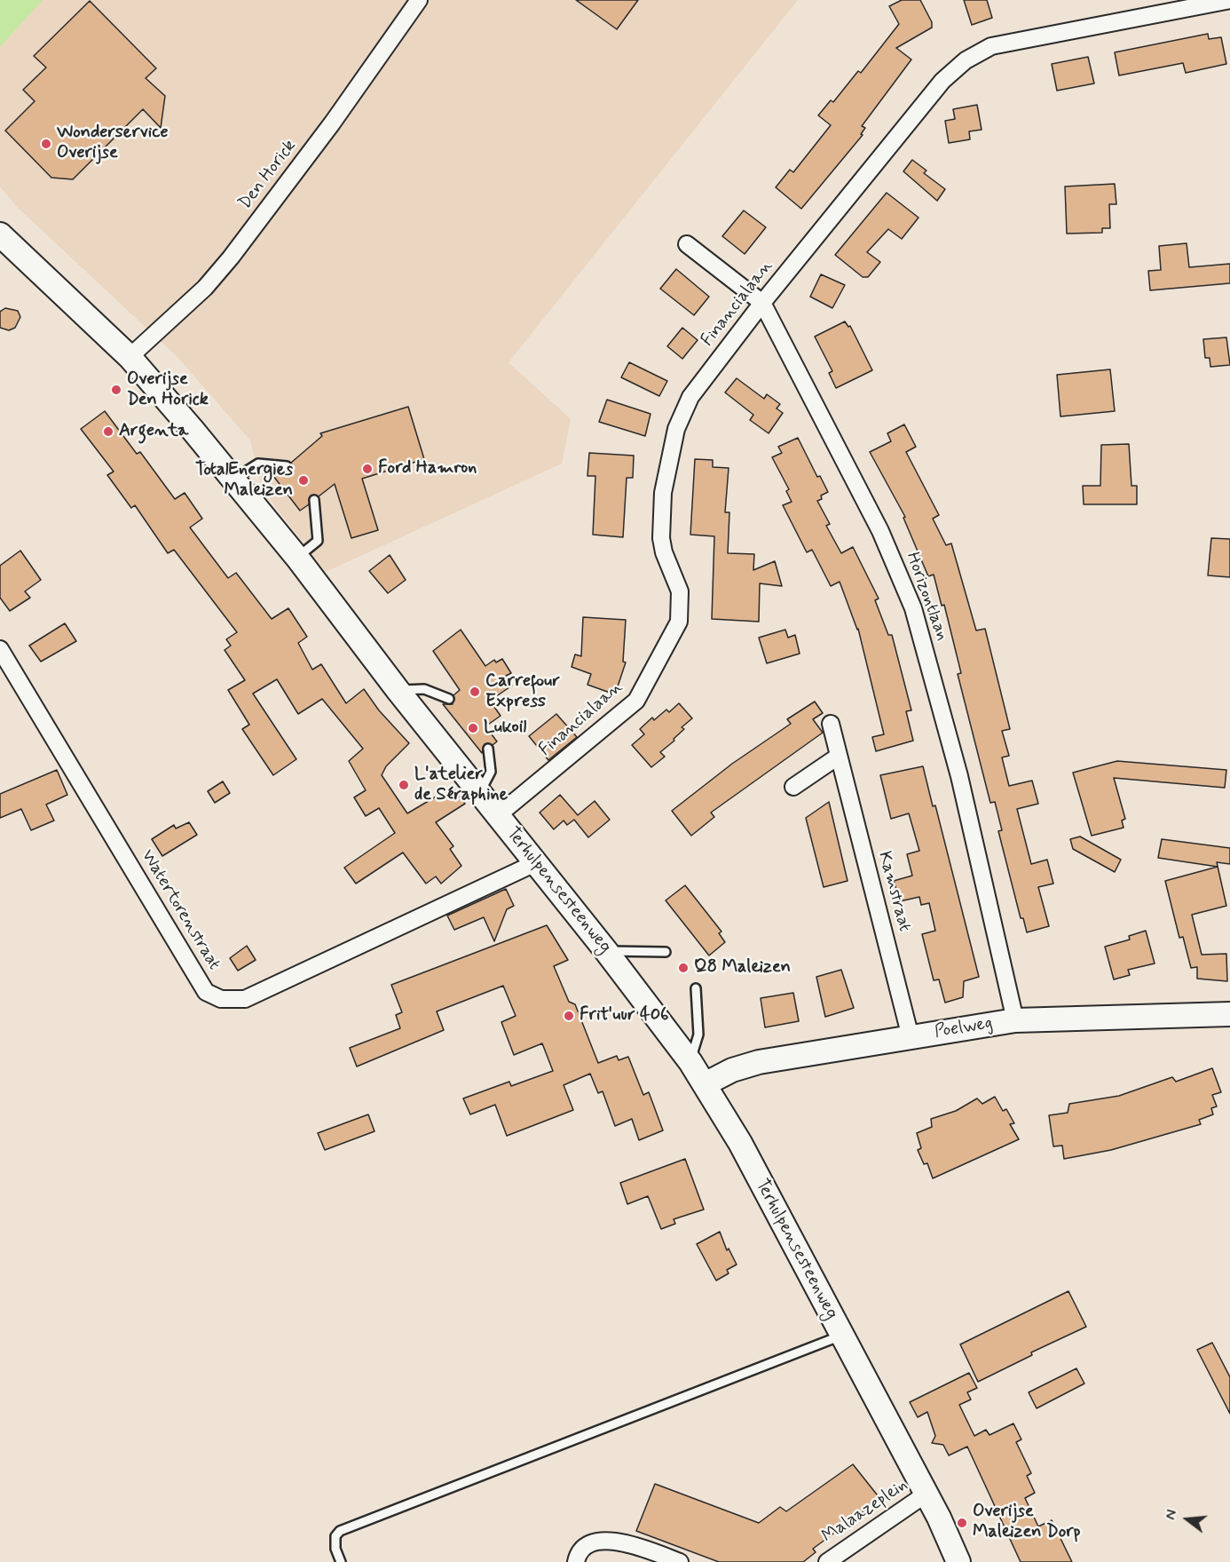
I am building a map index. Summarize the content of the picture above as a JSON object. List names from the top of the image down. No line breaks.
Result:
{"streets":{"main road":["Terhulpensesteenweg","Poelweg"],"street":["Den Horick","Financialaan","Horizontlaan","Kamstraat","Watertorenstraat","Malaazeplein"]},"crossings":[["Den Horick","Terhulpensesteenweg"],["Financialaan","Horizontlaan"],["Financialaan","Terhulpensesteenweg"],["Horizontlaan","Poelweg"],["Terhulpensesteenweg","Watertorenstraat"],["Terhulpensesteenweg","Poelweg"],["Terhulpensesteenweg","Malaazeplein"],["Kamstraat","Poelweg"]],"places":["Wonderservice Overijse","Overijse Den Horick","Argenta","Ford Hamron","TotalEnergies Maleizen","Carrefour Express","Lukoil","L'atelier de Séraphine","Q8 Maleizen","Frit'uur 406","Overijse Maleizen Dorp"],"north":"left"}
